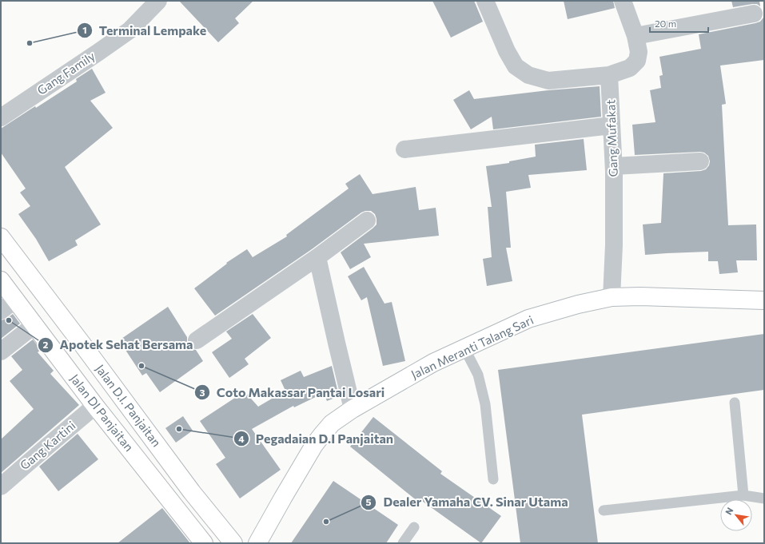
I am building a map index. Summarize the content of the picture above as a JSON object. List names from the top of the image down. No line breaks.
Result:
{"streets":{"main road":["Jalan Meranti Talang Sari","Jalan D.I. Panjaitan","Jalan DI Panjaitan"],"street":["Gang Family","Gang Mufakat","Gang Kartini"]},"crossings":[["Gang Mufakat","Jalan Meranti Talang Sari"],["Jalan DI Panjaitan","Gang Kartini"]],"places":["Terminal Lempake","Apotek Sehat Bersama","Coto Makassar Pantai Losari","Pegadaian D.I Panjaitan","Dealer Yamaha CV. Sinar Utama"],"scale_bar":"20 m","north":"top left"}
